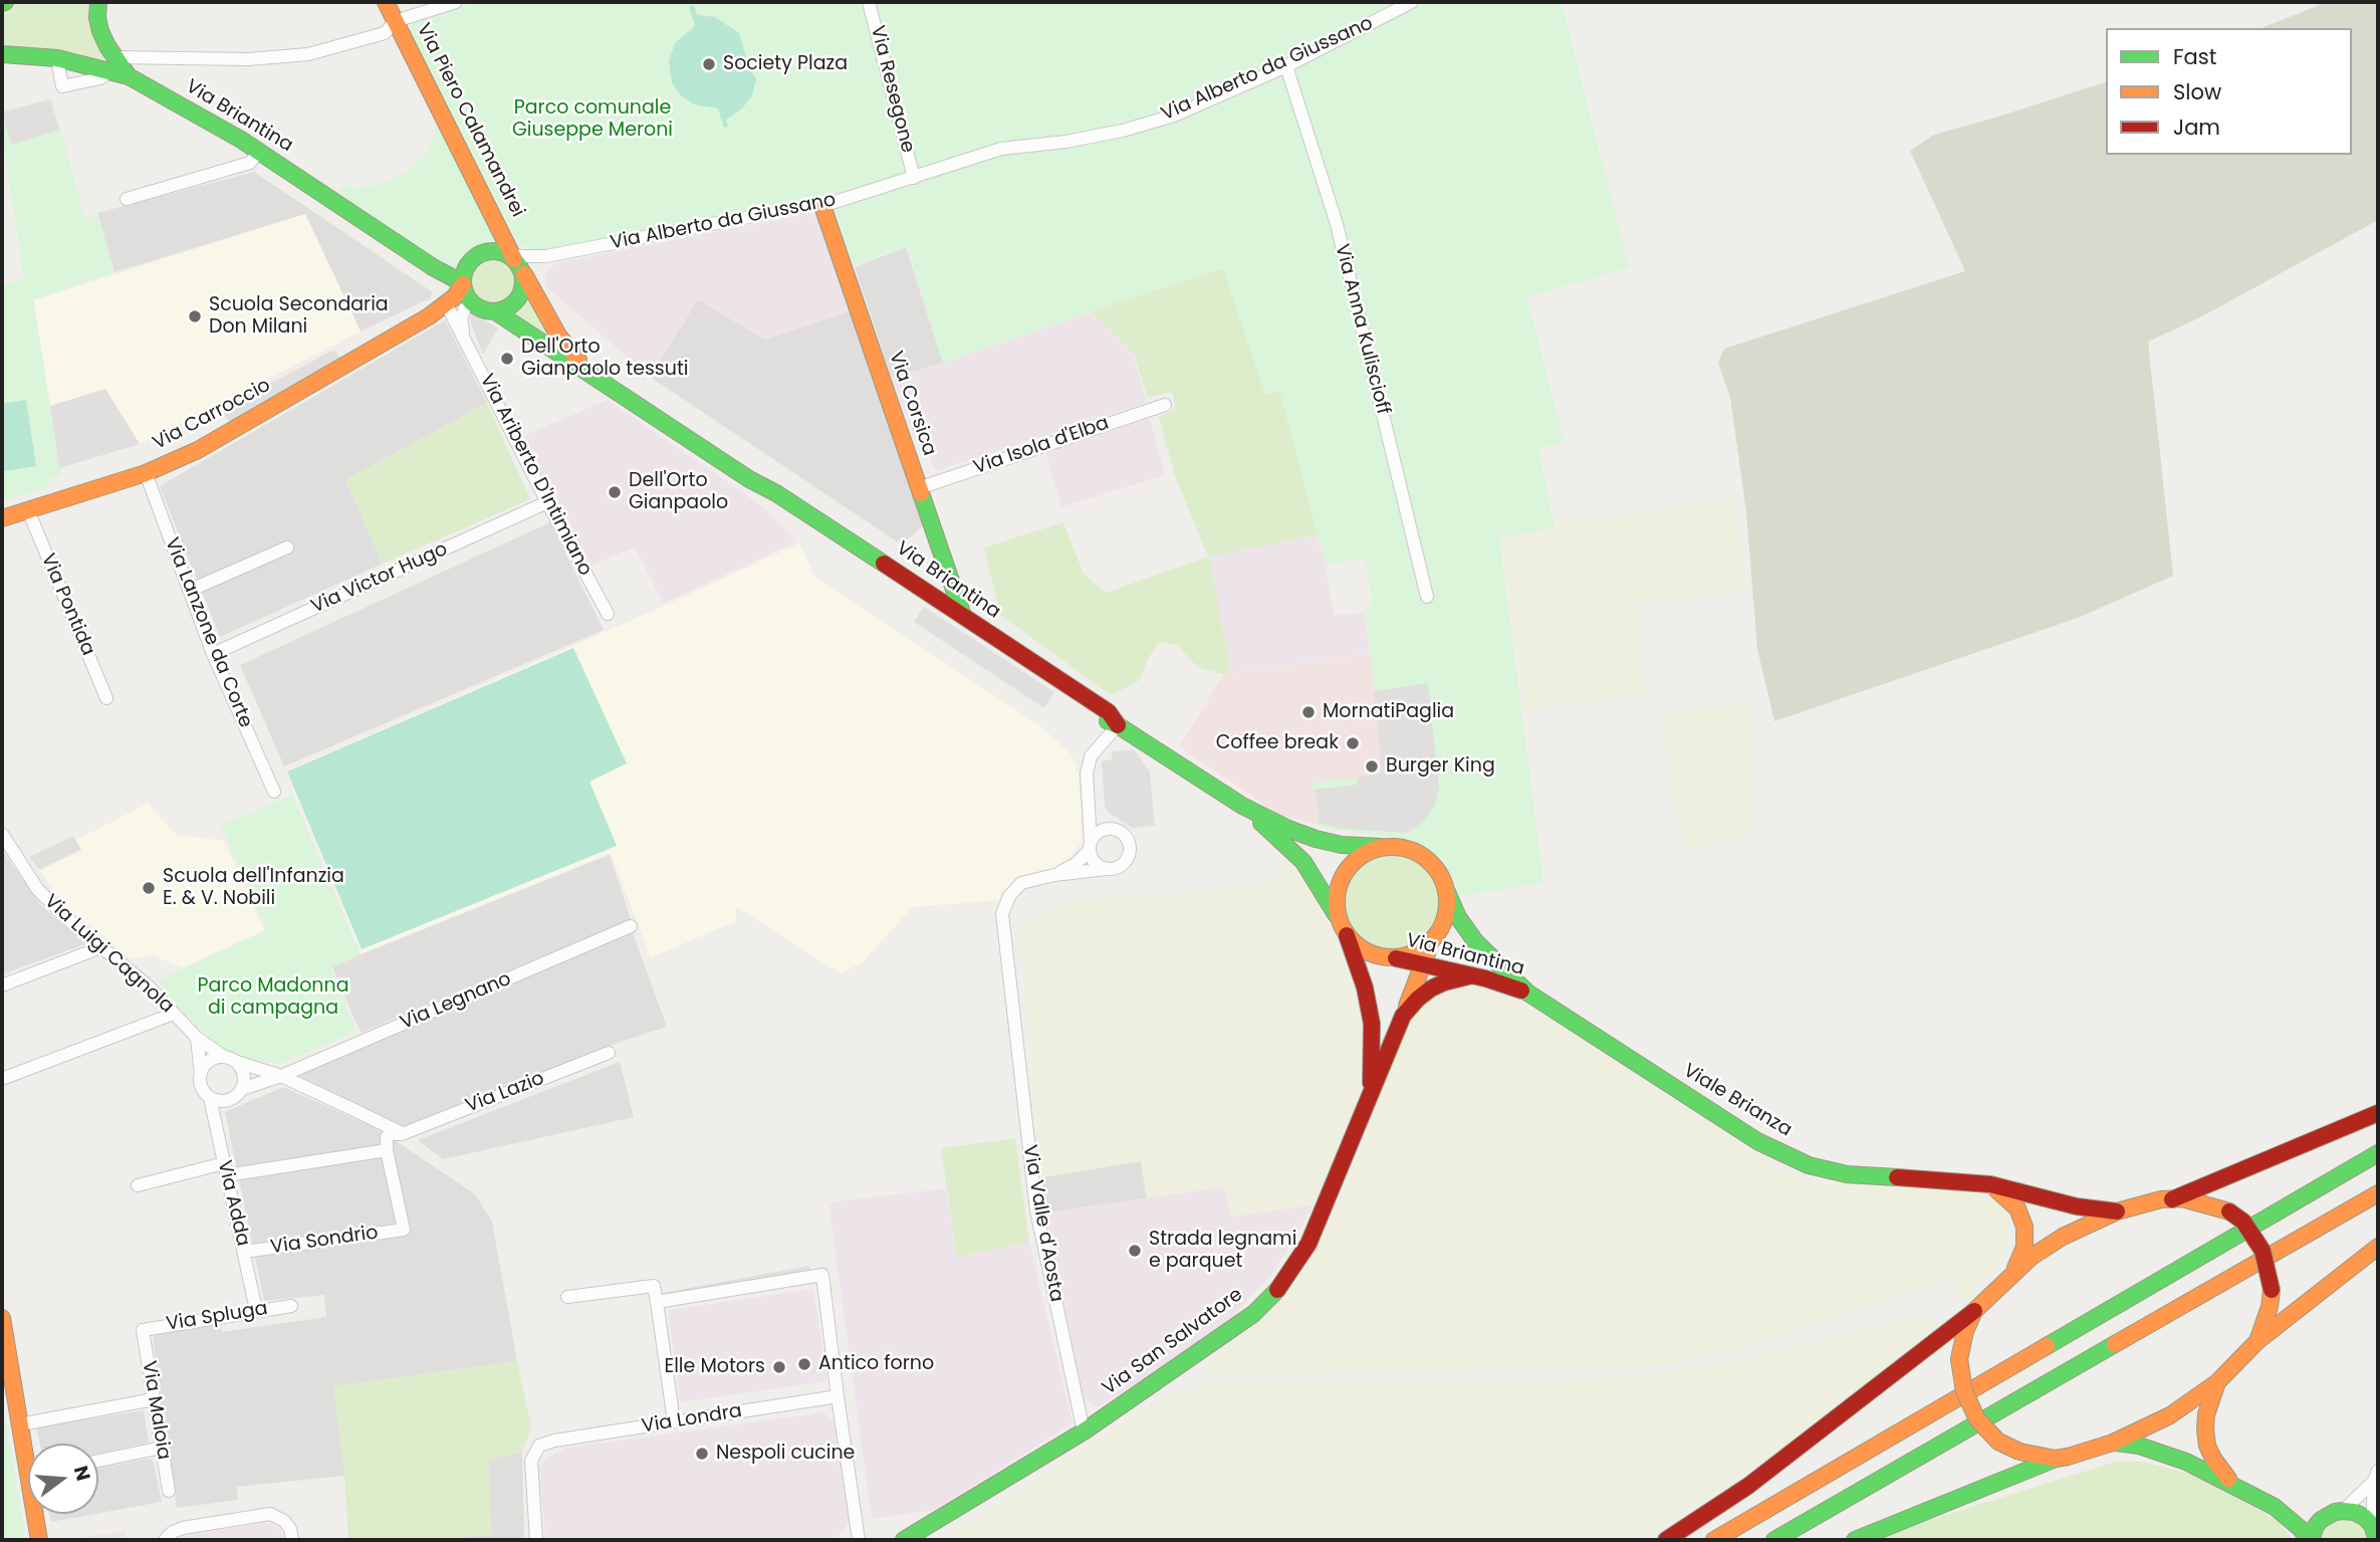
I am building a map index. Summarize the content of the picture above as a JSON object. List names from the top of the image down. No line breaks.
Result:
{"streets":{"main road":["Via Briantina","Via Piero Calamandrei","Via Corsica","Via Carroccio","Viale Brianza","Via San Salvatore"],"street":["Via Alberto da Giussano","Via Resegone","Via Anna Kuliscioff","Via Isola d'Elba","Via Ariberto D'Intimiano","Via Victor Hugo","Via Pontida","Via Lanzone da Corte","Via Luigi Cagnola","Via Legnano","Via Lazio","Via Adda","Via Valle d'Aosta","Via Sondrio","Via Spluga","Via Maloia","Via Londra"]},"crossings":[["Via Alberto da Giussano","Via Resegone"],["Via Alberto da Giussano","Via Briantina"],["Via Alberto da Giussano","Via Piero Calamandrei"],["Via Alberto da Giussano","Via Anna Kuliscioff"],["Via Alberto da Giussano","Via Corsica"],["Via Alberto da Giussano","Via Carroccio"],["Via Briantina","Via Piero Calamandrei"],["Via Briantina","Via Corsica"],["Via Briantina","Via Carroccio"],["Via Briantina","Via Ariberto D'Intimiano"],["Via Briantina","Viale Brianza"],["Via Briantina","Via San Salvatore"],["Via Piero Calamandrei","Via Carroccio"],["Via Corsica","Via Isola d'Elba"],["Via Carroccio","Via Ariberto D'Intimiano"],["Via Carroccio","Via Pontida"],["Via Carroccio","Via Lanzone da Corte"],["Via Ariberto D'Intimiano","Via Victor Hugo"],["Via Victor Hugo","Via Lanzone da Corte"],["Via Luigi Cagnola","Via Legnano"],["Via Luigi Cagnola","Via Lazio"],["Via Luigi Cagnola","Via Adda"],["Via Legnano","Via Adda"],["Via Adda","Via Sondrio"],["Via Adda","Via Spluga"],["Via Valle d'Aosta","Via San Salvatore"],["Via Spluga","Via Maloia"]],"parks":["Parco comunale Giuseppe Meroni","Parco Madonna di campagna"],"places":["Society Plaza","Scuola Secondaria Don Milani","Dell'Orto Gianpaolo tessuti","Dell'Orto Gianpaolo","MornatiPaglia","Coffee break","Burger King","Scuola dell'Infanzia E. & V. Nobili","Strada legnami e parquet","Antico forno","Elle Motors","Nespoli cucine"],"legend":["Fast","Slow","Jam"],"north":"right"}
